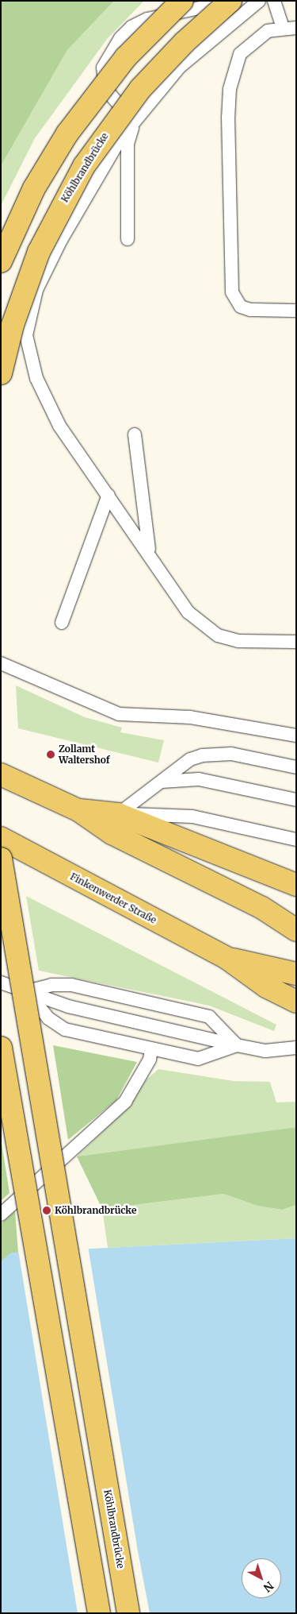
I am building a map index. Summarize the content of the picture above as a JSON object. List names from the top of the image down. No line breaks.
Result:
{"streets":{"main road":["Köhlbrandbrücke","Finkenwerder Straße"]},"places":["Zollamt Waltershof","Köhlbrandbrücke"],"north":"bottom right"}
